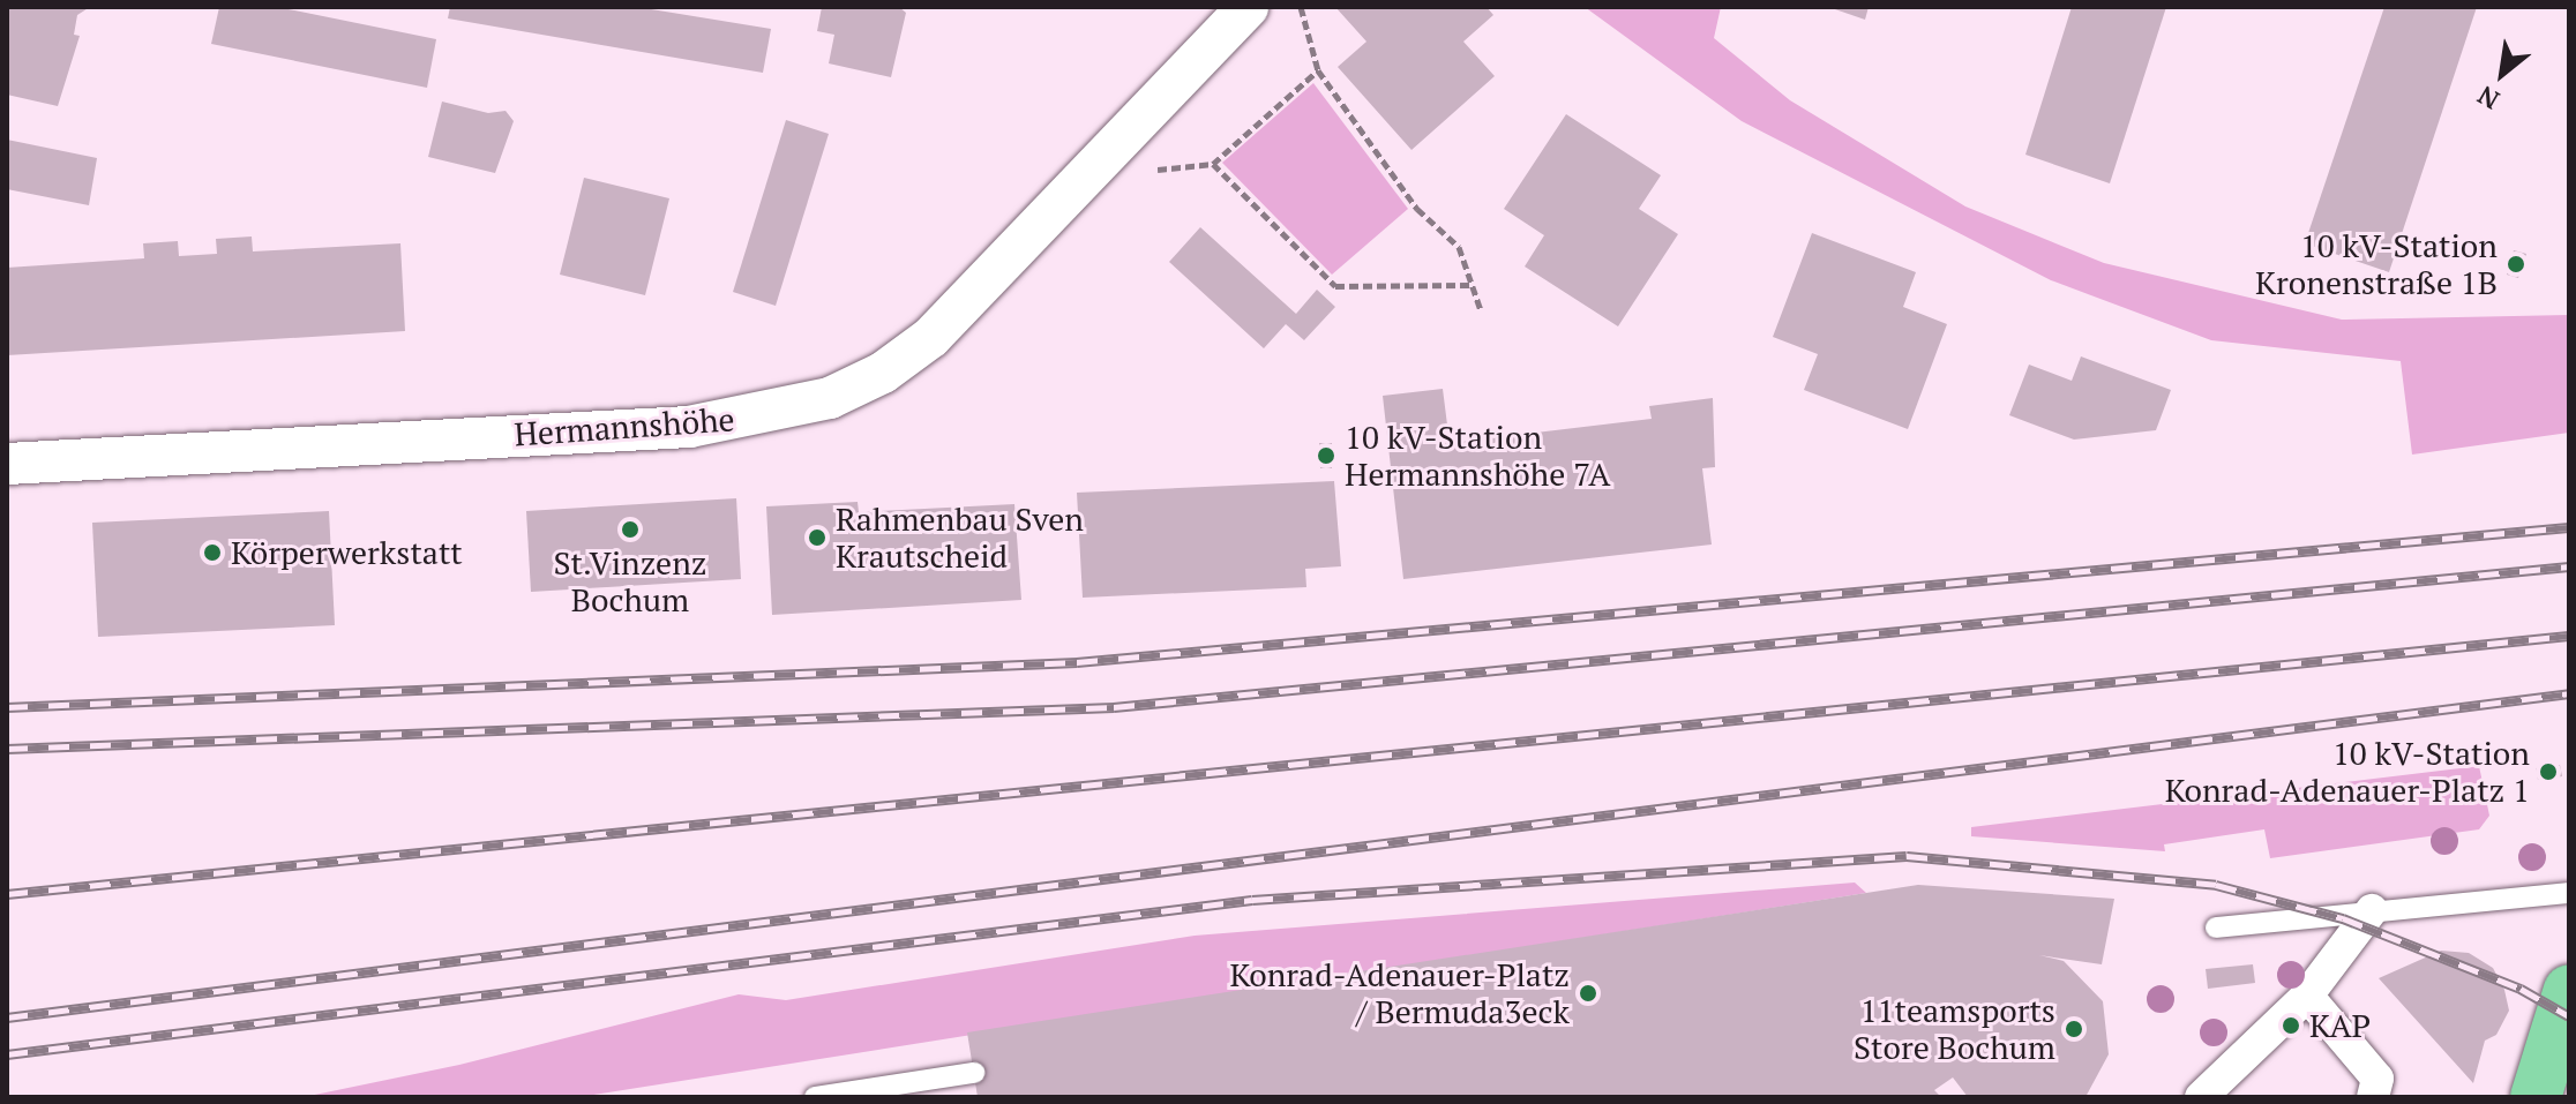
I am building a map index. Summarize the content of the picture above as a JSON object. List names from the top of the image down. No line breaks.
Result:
{"streets":{"street":["Hermannshöhe"]},"places":["10 kV-Station Kronenstraße 1B","10 kV-Station Hermannshöhe 7A","St.Vinzenz Bochum","Rahmenbau Sven Krautscheid","Körperwerkstatt","10 kV-Station Konrad-Adenauer-Platz 1","Konrad-Adenauer-Platz / Bermuda3eck","KAP","11teamsports Store Bochum"],"north":"bottom left"}
